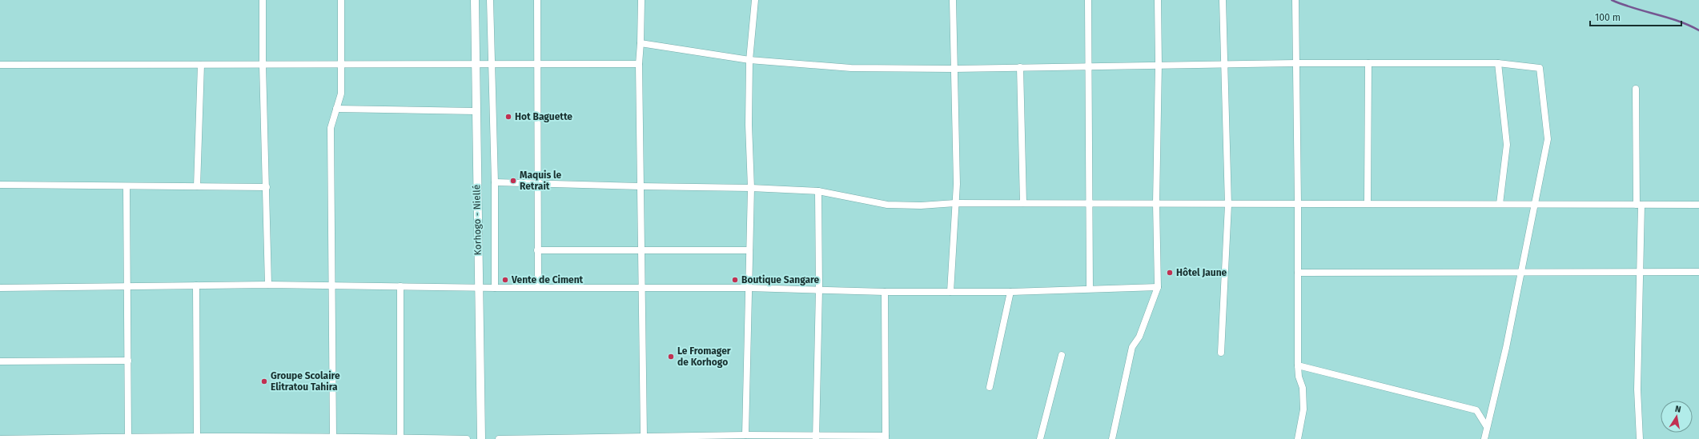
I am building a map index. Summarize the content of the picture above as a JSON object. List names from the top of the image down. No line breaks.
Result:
{"streets":{"main road":["Korhogo - Niellé"]},"places":["Hot Baguette","Maquis le Retrait","Hôtel Jaune","Vente de Ciment","Boutique Sangare","Le Fromager de Korhogo","Groupe Scolaire Elitratou Tahira"],"scale_bar":"100 m","north":"top"}
